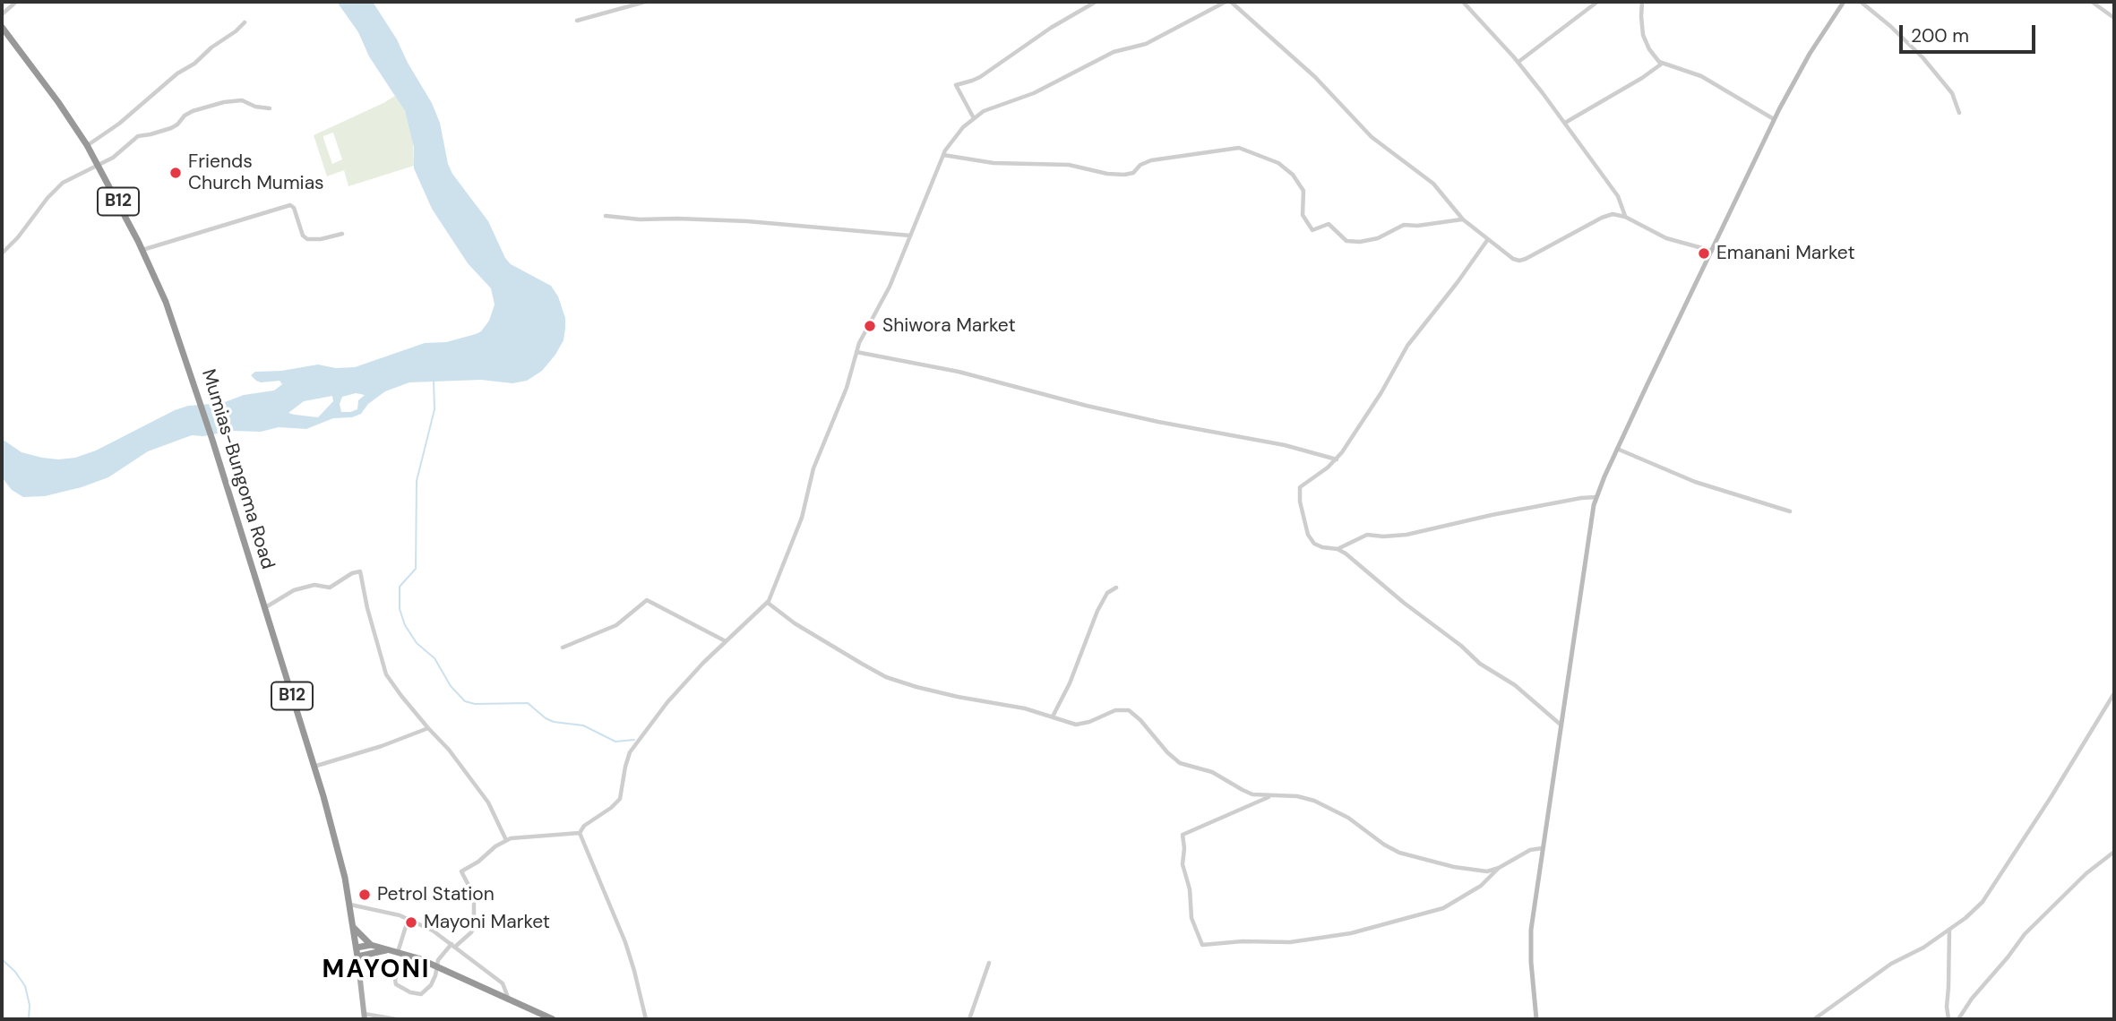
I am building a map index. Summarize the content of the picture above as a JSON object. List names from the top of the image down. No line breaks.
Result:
{"streets":{"highway":["B12","Mumias-Bungoma Road"]},"districts":["MAYONI"],"places":["Friends Church Mumias","Emanani Market","Shiwora Market","Petrol Station","Mayoni Market"],"scale_bar":"200 m"}
